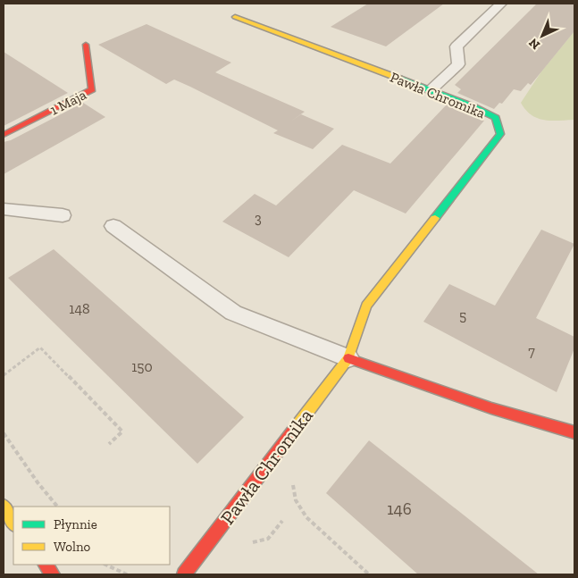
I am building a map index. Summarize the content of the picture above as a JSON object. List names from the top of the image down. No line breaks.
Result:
{"streets":{"street":["Pawła Chromika","1 Maja"]},"house_numbers":["3","148","5","7","150","146"],"legend":["Płynnie","Wolno"],"north":"bottom left"}
